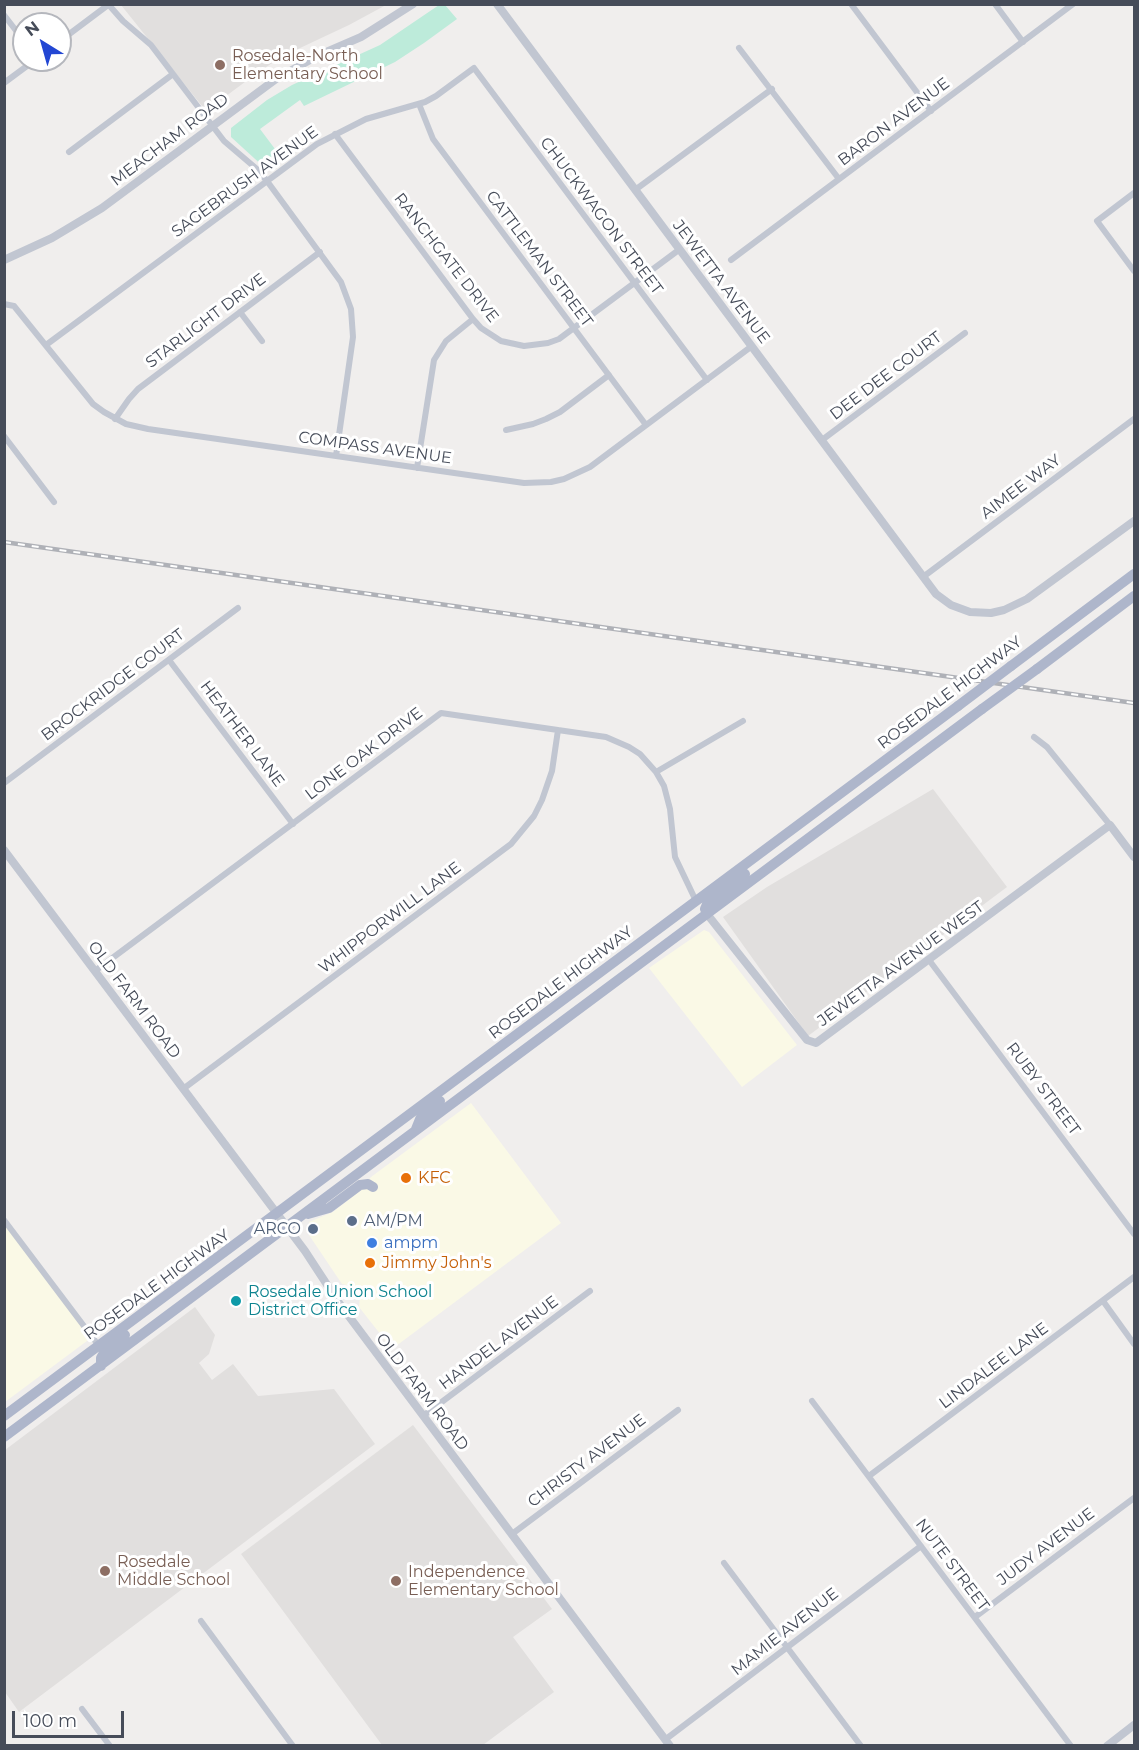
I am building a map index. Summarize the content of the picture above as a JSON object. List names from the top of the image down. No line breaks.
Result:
{"streets":{"main road":["ROSEDALE HIGHWAY"],"street":["BARON AVENUE","MEACHAM ROAD","SAGEBRUSH AVENUE","CHUCKWAGON STREET","RANCHGATE DRIVE","CATTLEMAN STREET","JEWETTA AVENUE","STARLIGHT DRIVE","DEE DEE COURT","COMPASS AVENUE","AIMEE WAY","BROCKRIDGE COURT","HEATHER LANE","LONE OAK DRIVE","WHIPPORWILL LANE","JEWETTA AVENUE WEST","OLD FARM ROAD","RUBY STREET","HANDEL AVENUE","LINDALEE LANE","CHRISTY AVENUE","JUDY AVENUE","NUTE STREET","MAMIE AVENUE"]},"crossings":[["SAGEBRUSH AVENUE","CHUCKWAGON STREET"],["SAGEBRUSH AVENUE","RANCHGATE DRIVE"],["SAGEBRUSH AVENUE","CATTLEMAN STREET"],["SAGEBRUSH AVENUE","COMPASS AVENUE"],["CHUCKWAGON STREET","RANCHGATE DRIVE"],["CHUCKWAGON STREET","COMPASS AVENUE"],["RANCHGATE DRIVE","CATTLEMAN STREET"],["RANCHGATE DRIVE","JEWETTA AVENUE"],["CATTLEMAN STREET","COMPASS AVENUE"],["JEWETTA AVENUE","DEE DEE COURT"],["JEWETTA AVENUE","COMPASS AVENUE"],["JEWETTA AVENUE","AIMEE WAY"],["STARLIGHT DRIVE","COMPASS AVENUE"],["BROCKRIDGE COURT","HEATHER LANE"],["ROSEDALE HIGHWAY","LONE OAK DRIVE"],["ROSEDALE HIGHWAY","JEWETTA AVENUE WEST"],["ROSEDALE HIGHWAY","OLD FARM ROAD"],["HEATHER LANE","LONE OAK DRIVE"],["LONE OAK DRIVE","WHIPPORWILL LANE"],["LONE OAK DRIVE","OLD FARM ROAD"],["WHIPPORWILL LANE","OLD FARM ROAD"],["JEWETTA AVENUE WEST","RUBY STREET"],["OLD FARM ROAD","HANDEL AVENUE"],["OLD FARM ROAD","CHRISTY AVENUE"],["OLD FARM ROAD","MAMIE AVENUE"],["LINDALEE LANE","NUTE STREET"],["JUDY AVENUE","NUTE STREET"],["NUTE STREET","MAMIE AVENUE"]],"places":["Rosedale-North Elementary School","KFC","AM/PM","ARCO","ampm","Jimmy John's","Rosedale Union School District Office","Rosedale Middle School","Independence Elementary School"],"scale_bar":"100 m","north":"top left"}
